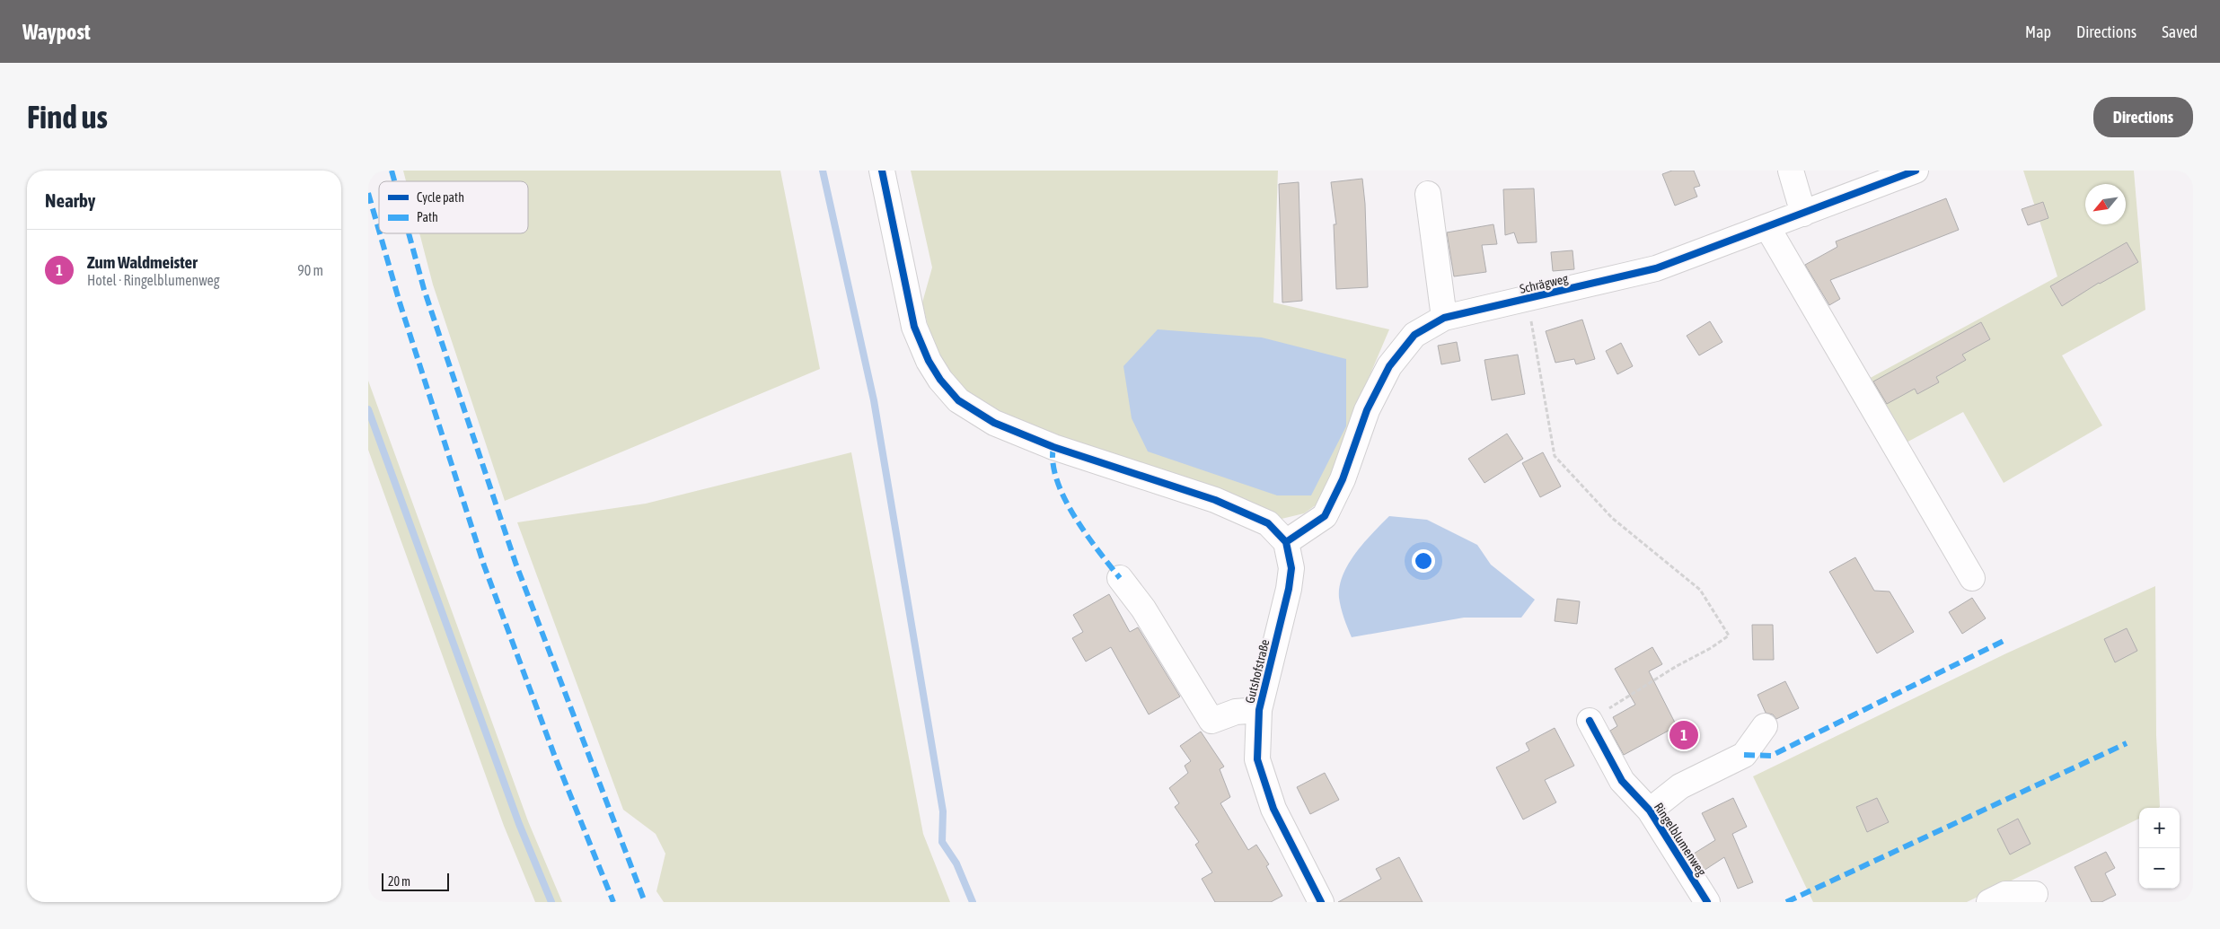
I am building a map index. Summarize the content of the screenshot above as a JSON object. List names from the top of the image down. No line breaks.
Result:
{"streets":{"street":["Schrägweg","Gutshofstraße","Ringelblumenweg"]},"crossings":[["Schrägweg","Gutshofstraße"]],"legend":["Cycle path","Path"],"scale_bar":"20 m","north":"bottom left","page":{"header":"Waypost","nav":["Map","Directions","Saved"],"buttons":"Directions","title":"Find us","heading":"Nearby","list":[{"mark":"1","name":"Zum Waldmeister","note":"Hotel · Ringelblumenweg","value":"90 m"}],"pins":"1","map_buttons":["+","−"],"scale":"20 m"}}
